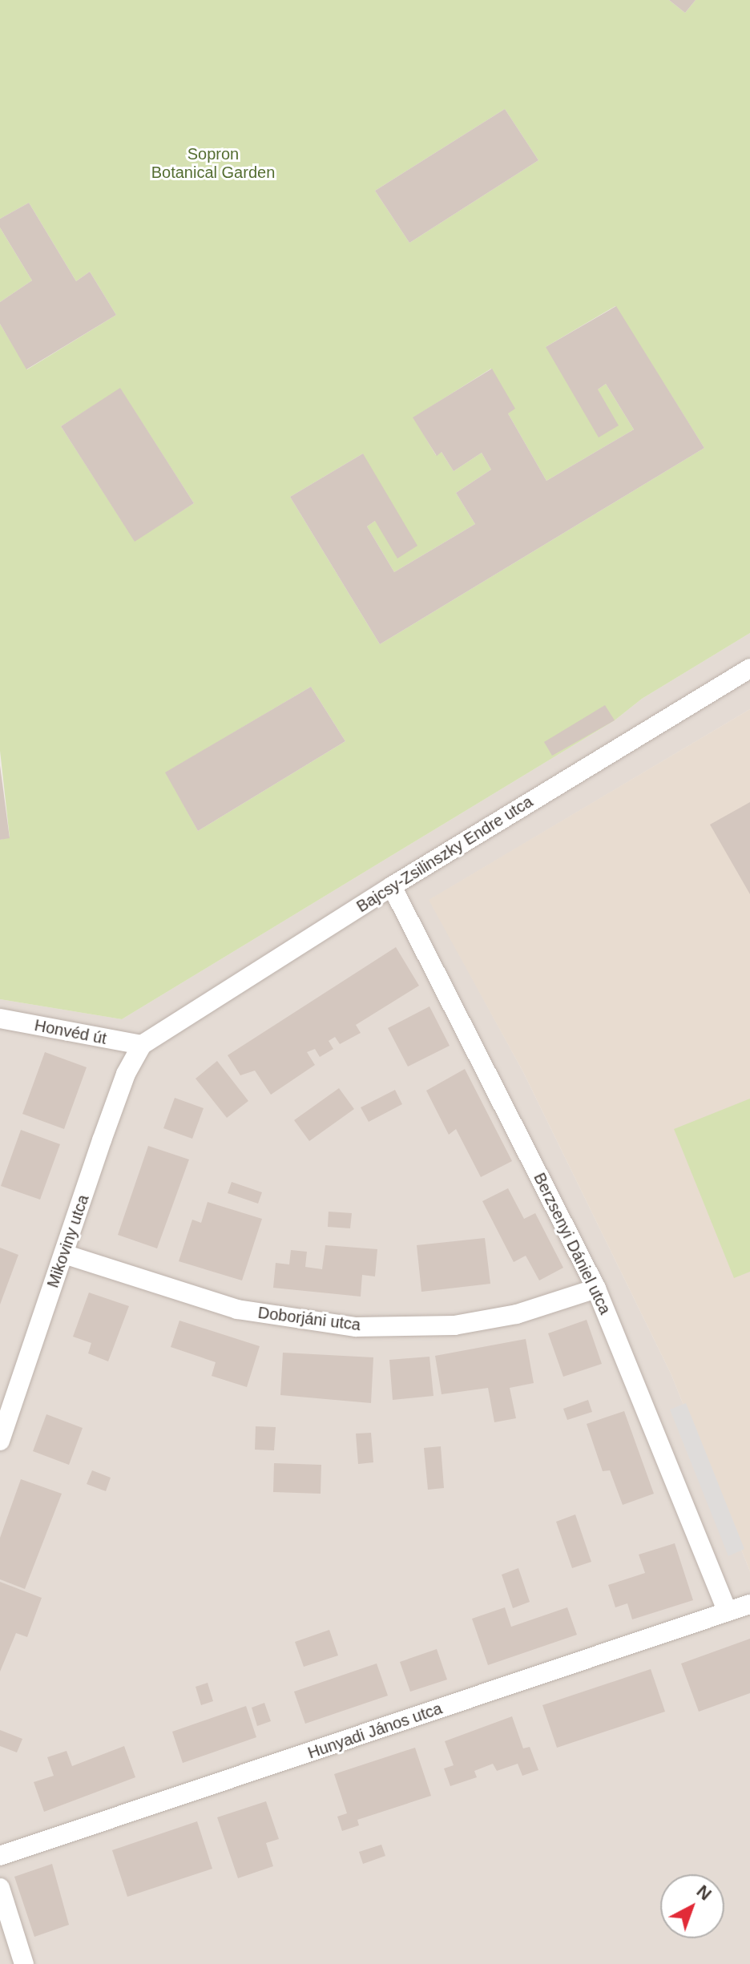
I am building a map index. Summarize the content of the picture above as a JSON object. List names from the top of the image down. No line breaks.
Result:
{"streets":{"street":["Bajcsy-Zsilinszky Endre utca","Honvéd út","Mikoviny utca","Berzsenyi Dániel utca","Doborjáni utca","Hunyadi János utca"]},"crossings":[["Bajcsy-Zsilinszky Endre utca","Honvéd út"],["Bajcsy-Zsilinszky Endre utca","Mikoviny utca"],["Bajcsy-Zsilinszky Endre utca","Berzsenyi Dániel utca"],["Honvéd út","Mikoviny utca"],["Mikoviny utca","Doborjáni utca"],["Berzsenyi Dániel utca","Doborjáni utca"],["Berzsenyi Dániel utca","Hunyadi János utca"]],"parks":["Sopron Botanical Garden"],"north":"top right"}
